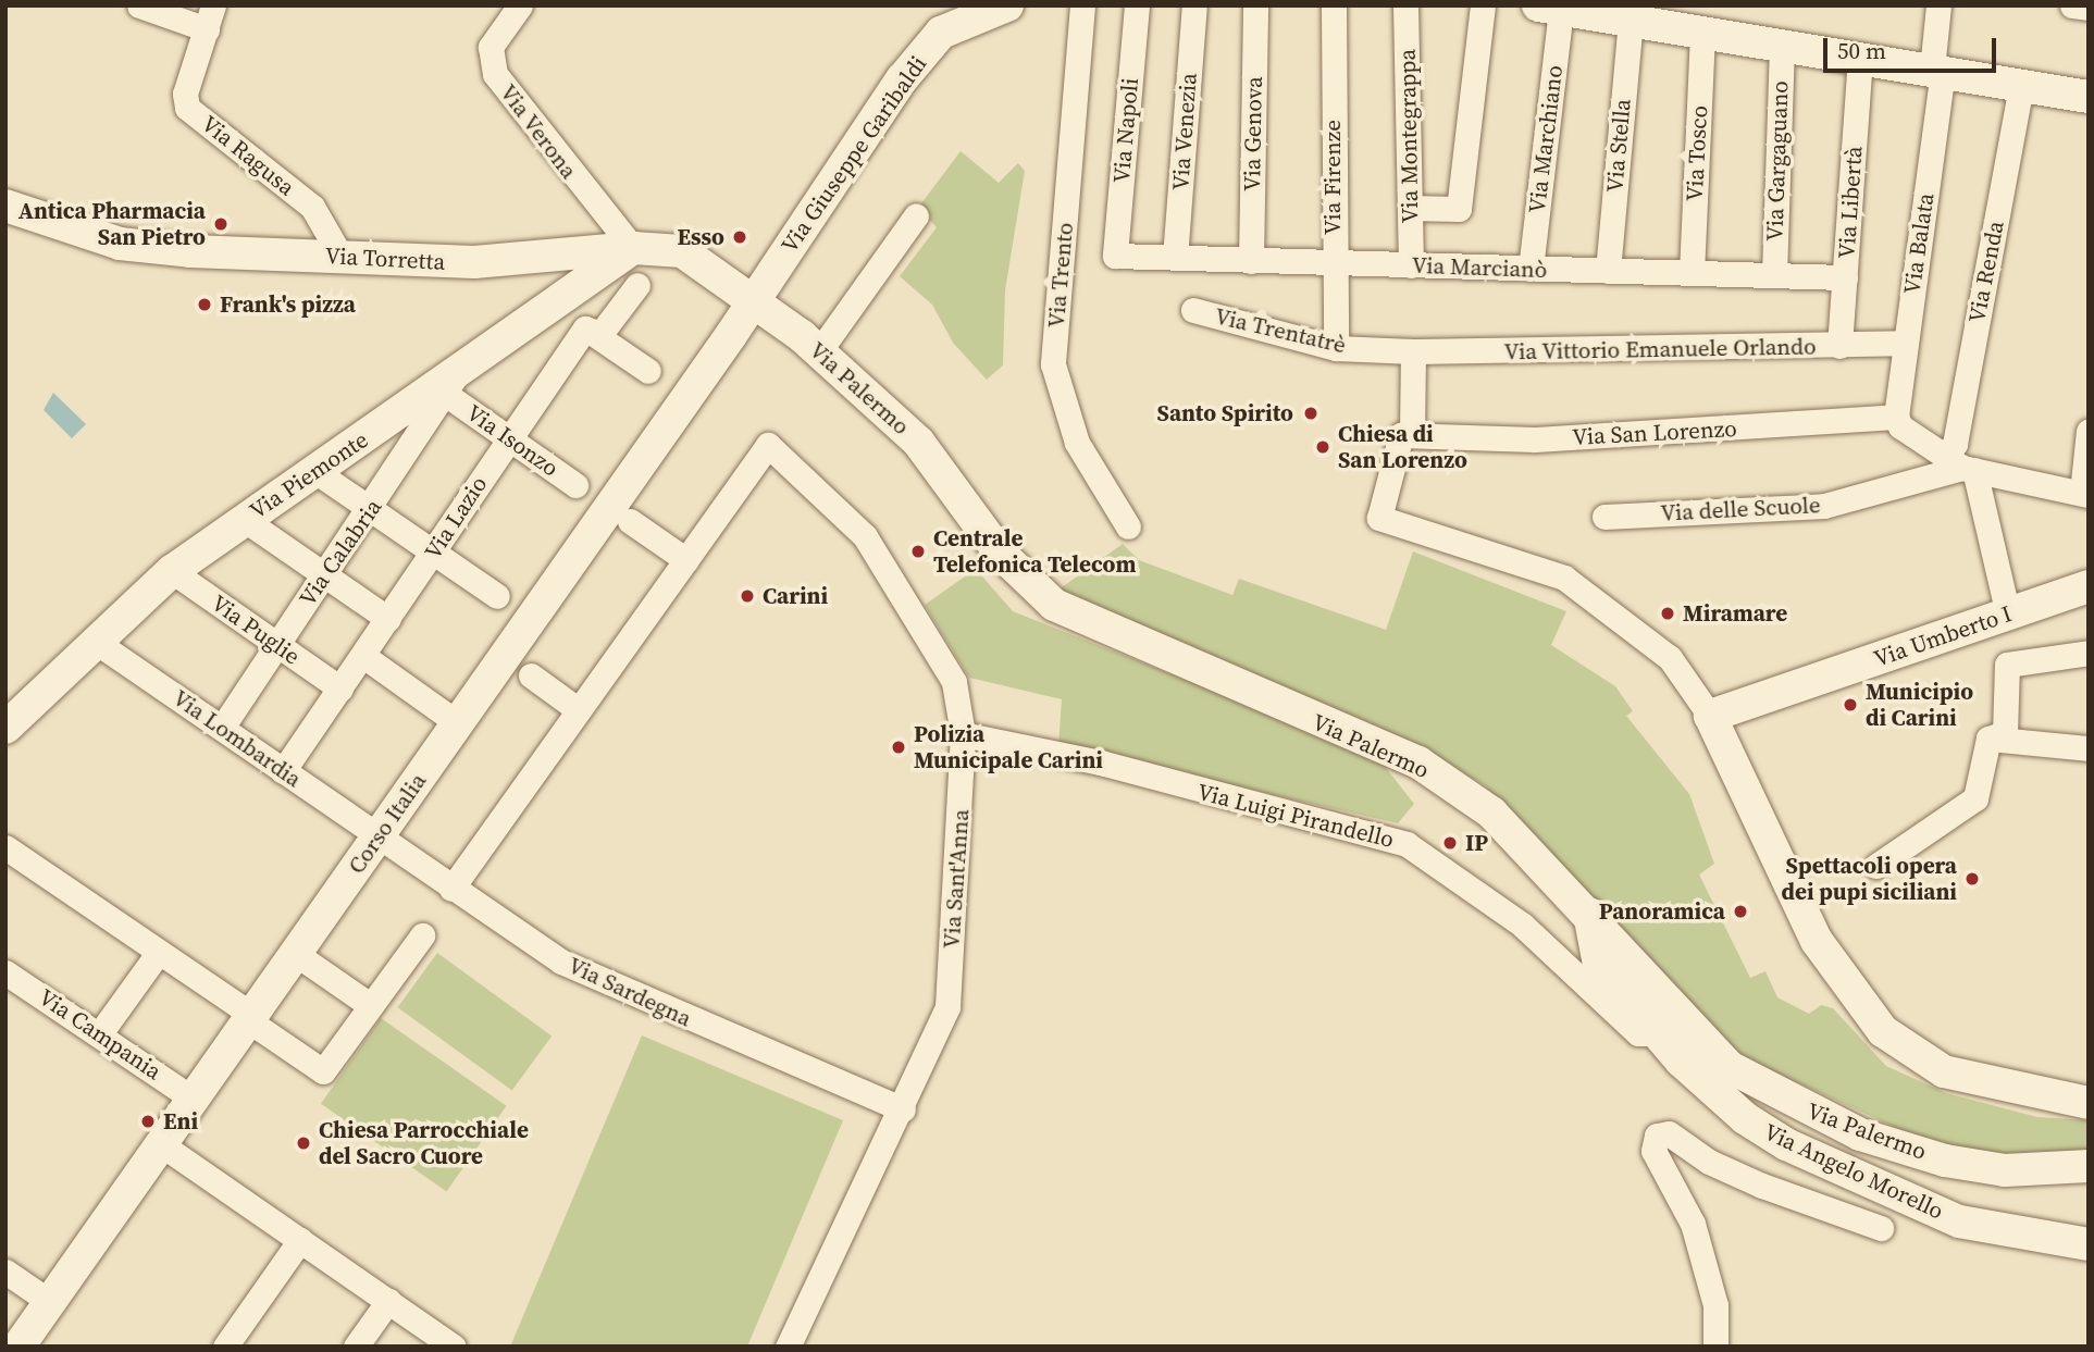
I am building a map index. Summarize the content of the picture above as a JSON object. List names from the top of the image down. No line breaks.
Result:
{"streets":{"street":["Via Napoli","Via Verona","Via Venezia","Via Genova","Via Montegrappa","Via Marchiano","Via Stella","Via Tosco","Via Giuseppe Garibaldi","Via Ragusa","Via Gargaguano","Via Firenze","Via Libertà","Via Balata","Via Torretta","Via Marcianò","Via Renda","Via Trento","Via Trentatrè","Via Vittorio Emanuele Orlando","Via Palermo","Via San Lorenzo","Via Isonzo","Via Piemonte","Via delle Scuole","Via Lazio","Via Calabria","Via Puglie","Via Umberto I","Via Lombardia","Via Luigi Pirandello","Corso Italia","Via Sant'Anna","Via Sardegna","Via Campania","Via Angelo Morello"]},"crossings":[["Via Napoli","Via Marcianò"],["Via Verona","Via Torretta"],["Via Verona","Via Piemonte"],["Via Venezia","Via Marcianò"],["Via Genova","Via Marcianò"],["Via Montegrappa","Via Marcianò"],["Via Marchiano","Via Marcianò"],["Via Stella","Via Marcianò"],["Via Tosco","Via Marcianò"],["Via Giuseppe Garibaldi","Via Torretta"],["Via Giuseppe Garibaldi","Via Palermo"],["Via Giuseppe Garibaldi","Corso Italia"],["Via Ragusa","Via Torretta"],["Via Gargaguano","Via Marcianò"],["Via Firenze","Via Marcianò"],["Via Firenze","Via Trentatrè"],["Via Libertà","Via Marcianò"],["Via Libertà","Via Vittorio Emanuele Orlando"],["Via Balata","Via Vittorio Emanuele Orlando"],["Via Balata","Via San Lorenzo"],["Via Torretta","Via Palermo"],["Via Torretta","Via Piemonte"],["Via Torretta","Corso Italia"],["Via Renda","Via delle Scuole"],["Via Trentatrè","Via Vittorio Emanuele Orlando"],["Via Palermo","Corso Italia"],["Via Palermo","Via Angelo Morello"],["Via Isonzo","Via Piemonte"],["Via Isonzo","Via Lazio"],["Via Isonzo","Via Calabria"],["Via Piemonte","Via Calabria"],["Via Piemonte","Via Puglie"],["Via Piemonte","Via Lombardia"],["Via Lazio","Via Puglie"],["Via Lazio","Via Lombardia"],["Via Calabria","Via Puglie"],["Via Calabria","Via Lombardia"],["Via Lombardia","Corso Italia"],["Via Lombardia","Via Sardegna"],["Via Luigi Pirandello","Via Sant'Anna"],["Via Luigi Pirandello","Via Angelo Morello"],["Corso Italia","Via Sardegna"],["Corso Italia","Via Campania"],["Via Sant'Anna","Via Sardegna"]],"places":["Antica Pharmacia San Pietro","Esso","Frank's pizza","Santo Spirito","Chiesa di San Lorenzo","Centrale Telefonica Telecom","Carini","Miramare","Municipio di Carini","Polizia Municipale Carini","IP","Spettacoli opera dei pupi siciliani","Panoramica","Eni","Chiesa Parrocchiale del Sacro Cuore"],"scale_bar":"50 m"}
